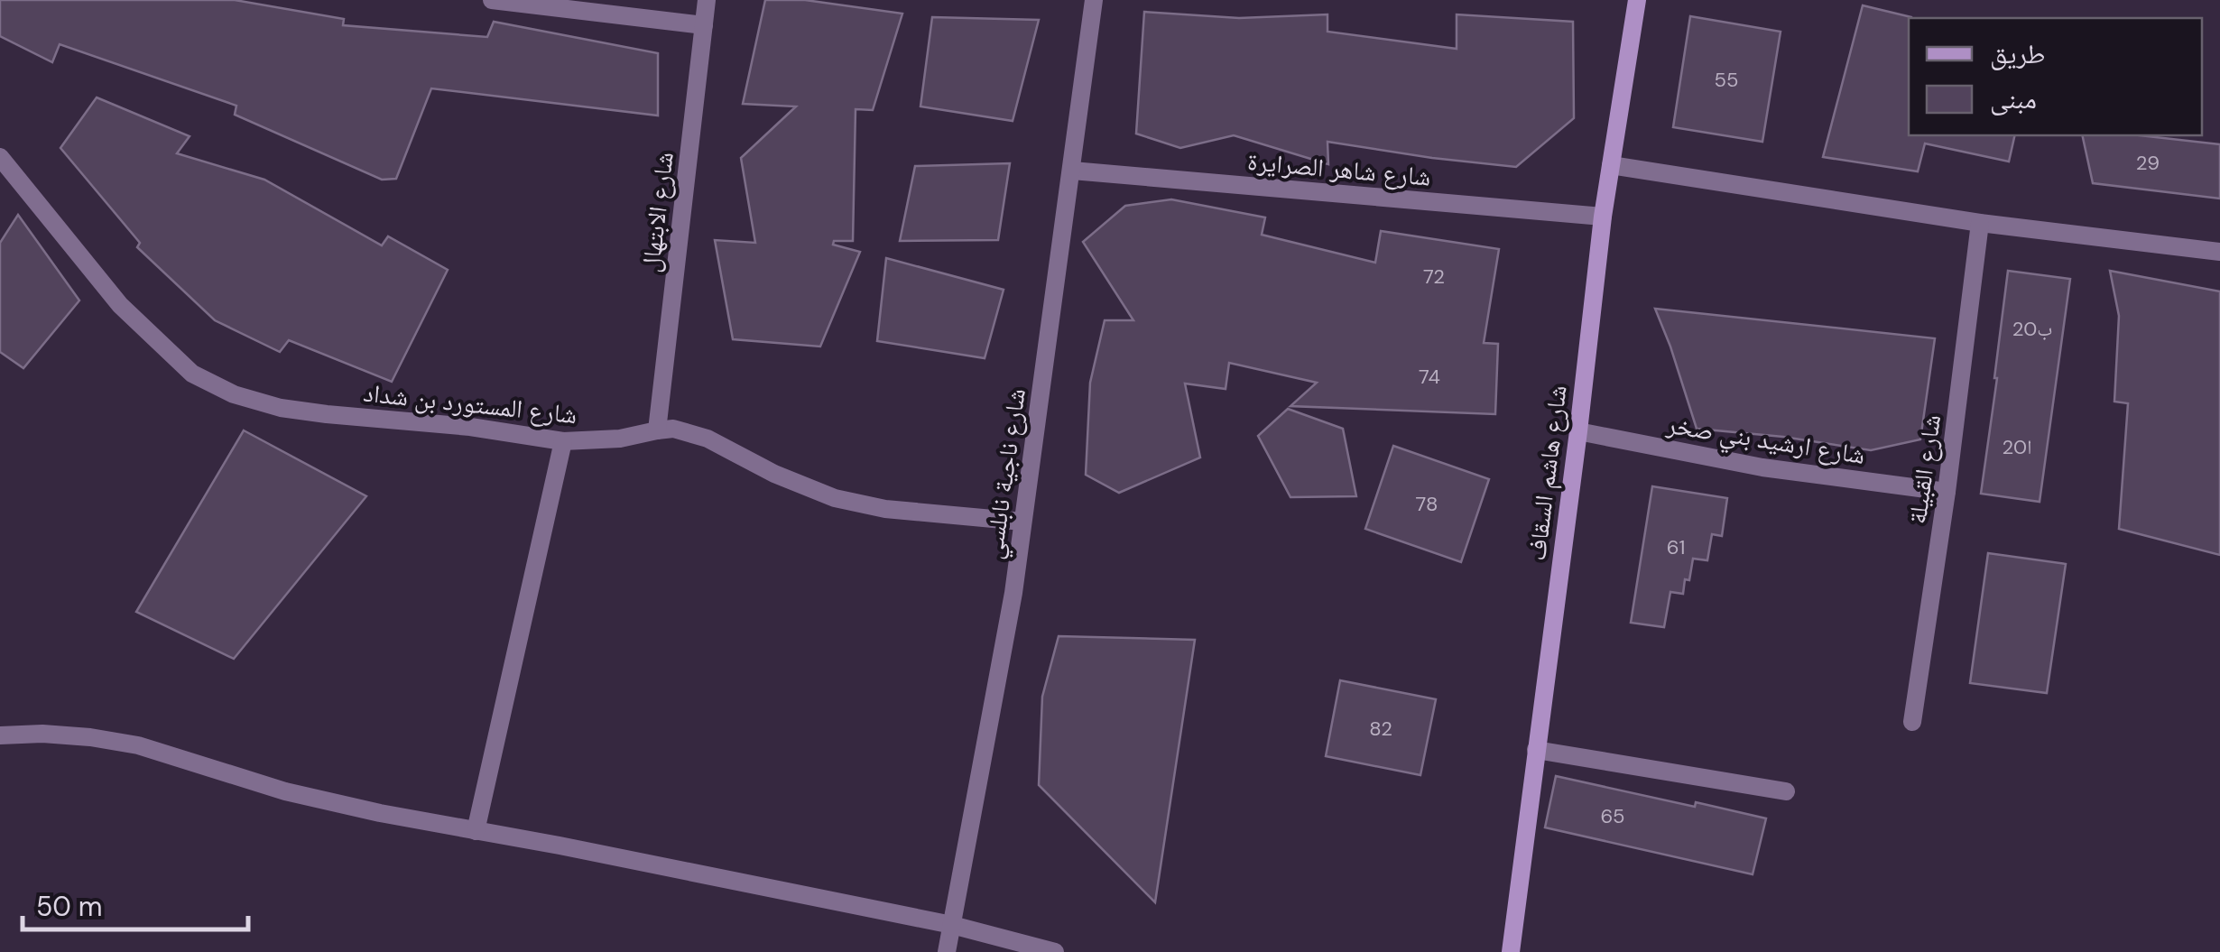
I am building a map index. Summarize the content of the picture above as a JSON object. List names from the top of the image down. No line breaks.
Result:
{"streets":{"street":["شارع شاهر الصرايرة","شارع الابتهال","شارع المستورد بن شداد","شارع ارشيد بني صخر","شارع القبيلة","شارع هاشم السقاف","شارع ناجية نابلسي"]},"crossings":[["شارع شاهر الصرايرة","شارع هاشم السقاف"],["شارع شاهر الصرايرة","شارع ناجية نابلسي"],["شارع الابتهال","شارع المستورد بن شداد"],["شارع المستورد بن شداد","شارع ناجية نابلسي"],["شارع ارشيد بني صخر","شارع القبيلة"],["شارع ارشيد بني صخر","شارع هاشم السقاف"]],"house_numbers":["55","29","72","ب20","74","ا20","78","61","82","65"],"legend":["طريق","مبنى"],"scale_bar":"50 m"}
